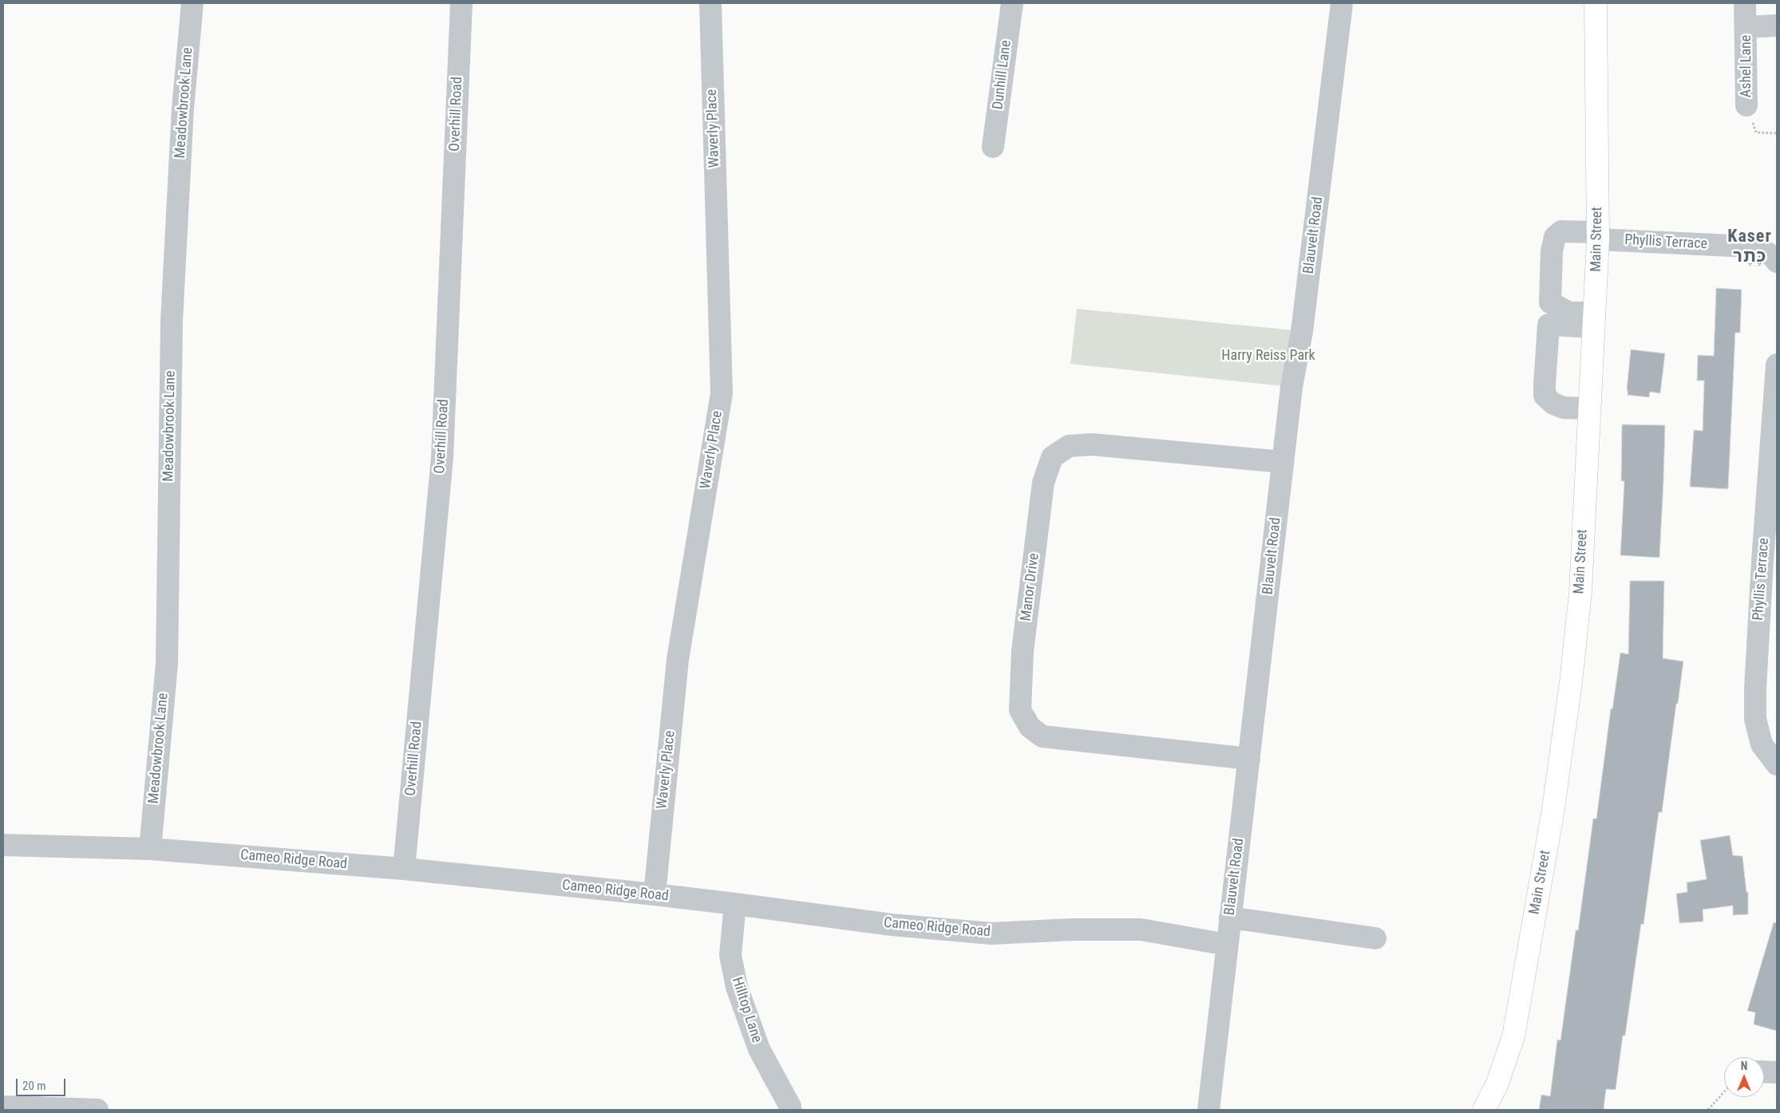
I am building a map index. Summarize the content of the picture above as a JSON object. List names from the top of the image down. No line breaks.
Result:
{"streets":{"main road":["Main Street"],"street":["Ashel Lane","Dunhill Lane","Meadowbrook Lane","Overhill Road","Waverly Place","Blauvelt Road","Phyllis Terrace","Manor Drive","Cameo Ridge Road","Hilltop Lane"]},"crossings":[["Meadowbrook Lane","Cameo Ridge Road"],["Overhill Road","Cameo Ridge Road"],["Waverly Place","Cameo Ridge Road"],["Blauvelt Road","Manor Drive"],["Blauvelt Road","Cameo Ridge Road"],["Main Street","Phyllis Terrace"],["Cameo Ridge Road","Hilltop Lane"]],"districts":["Kaser כֶּתֶר"],"parks":["Harry Reiss Park"],"scale_bar":"20 m","north":"top"}
